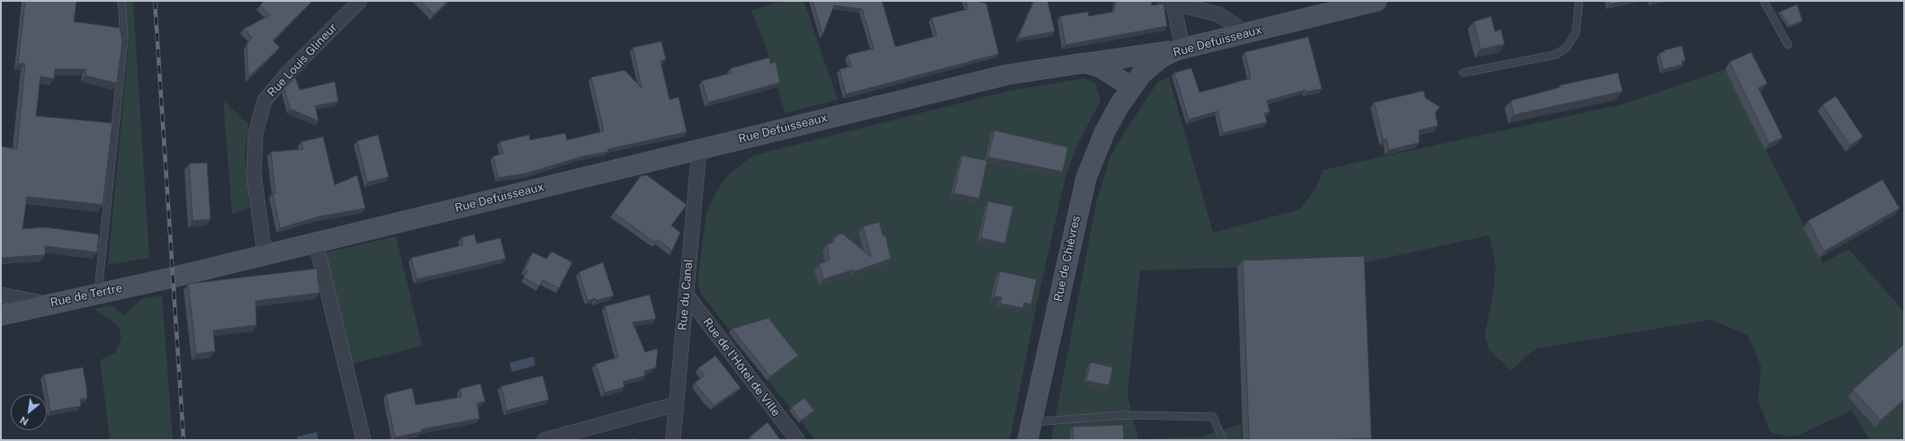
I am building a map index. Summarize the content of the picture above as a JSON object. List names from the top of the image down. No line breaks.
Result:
{"streets":{"street":["Rue Defuisseaux","Rue Louis Glineur","Rue de Chièvres","Rue du Canal","Rue de Tertre","Rue de l'Hôtel de Ville"]},"crossings":[["Rue Defuisseaux","Rue Louis Glineur"],["Rue Defuisseaux","Rue de Chièvres"],["Rue Defuisseaux","Rue du Canal"],["Rue Defuisseaux","Rue de Tertre"],["Rue du Canal","Rue de l'Hôtel de Ville"]],"north":"bottom left"}
